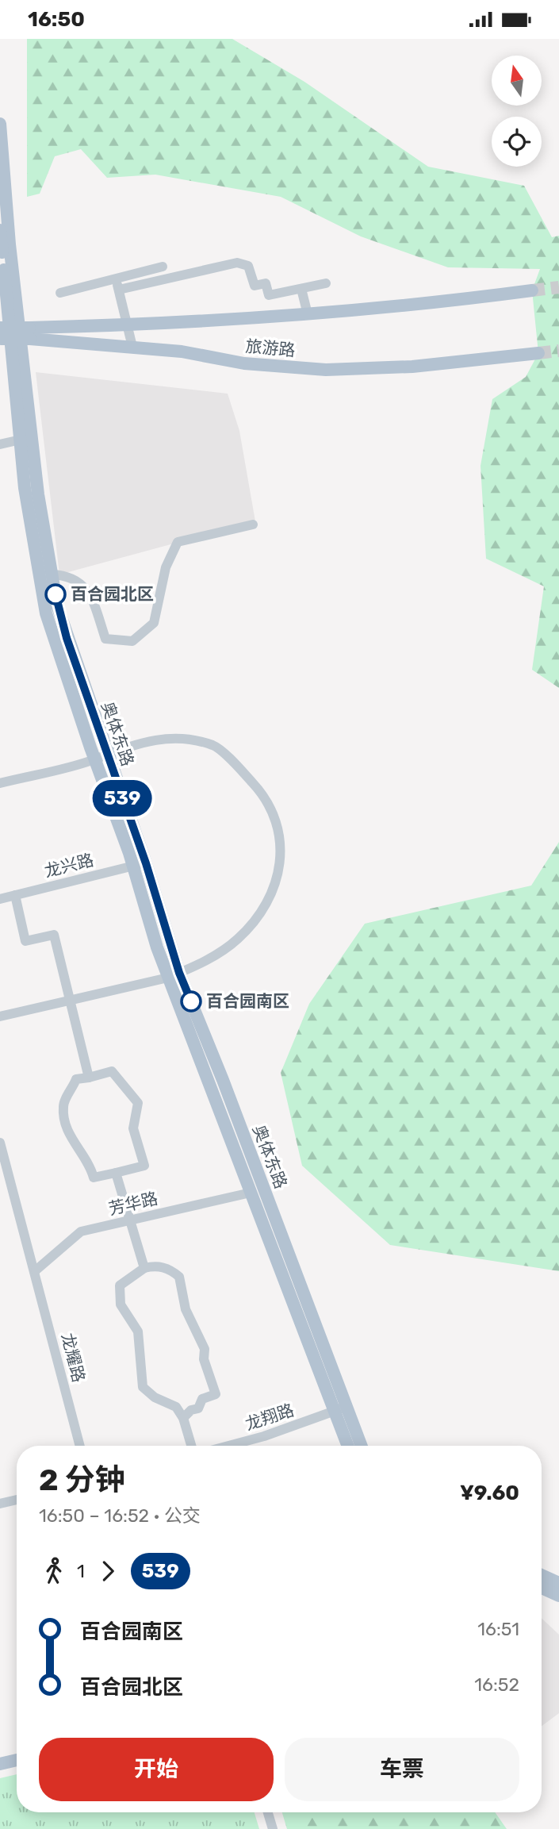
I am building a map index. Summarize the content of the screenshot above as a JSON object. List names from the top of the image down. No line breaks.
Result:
{"streets":{"main road":["旅游路","奥体东路"],"street":["龙兴路","芳华路","龙耀路","龙翔路"]},"crossings":[["奥体东路","龙兴路"],["奥体东路","龙翔路"],["芳华路","龙耀路"]],"places":["百合园北区","百合园南区"],"lines":["bus line 539"],"north":"top","page":{"status":"16:50","on_map":"539","heading":["2 分钟","16:50 – 16:52 · 公交","¥9.60"],"legs":["1","539"],"list":[{"name":"百合园南区","value":"16:51"},{"name":"百合园北区","value":"16:52"}],"buttons":["开始","车票"]}}
